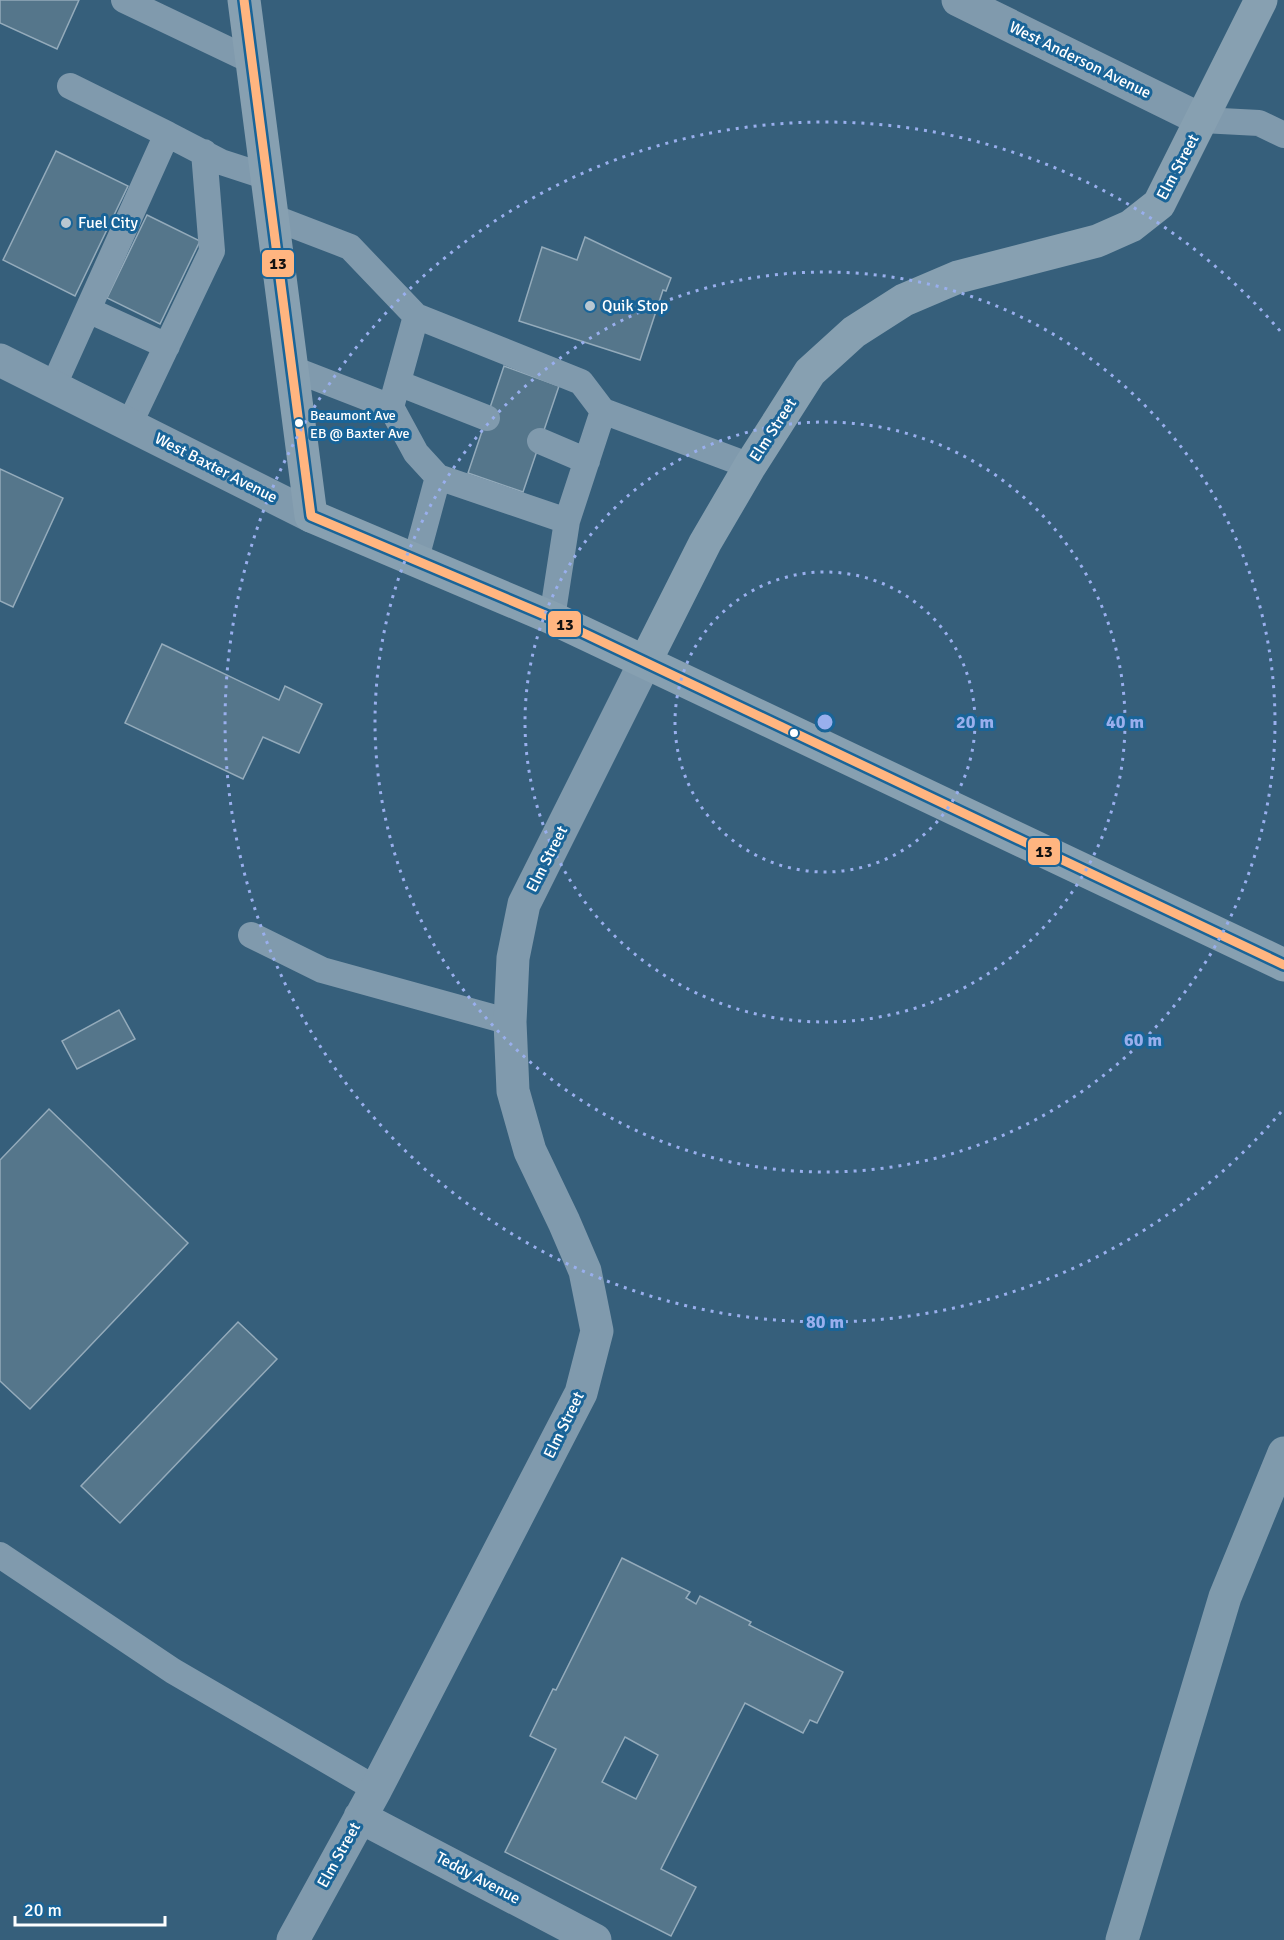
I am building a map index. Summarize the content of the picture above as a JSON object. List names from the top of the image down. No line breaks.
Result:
{"streets":{"street":["West Anderson Avenue","Elm Street","West Baxter Avenue","Teddy Avenue"]},"crossings":[["West Anderson Avenue","Elm Street"],["Elm Street","West Baxter Avenue"],["Elm Street","Teddy Avenue"]],"places":["Fuel City","Quik Stop","Beaumont Ave EB @ Baxter Ave"],"lines":["transit line 13"],"scale_bar":"20 m","rings":["20 m","40 m","60 m","80 m"]}
